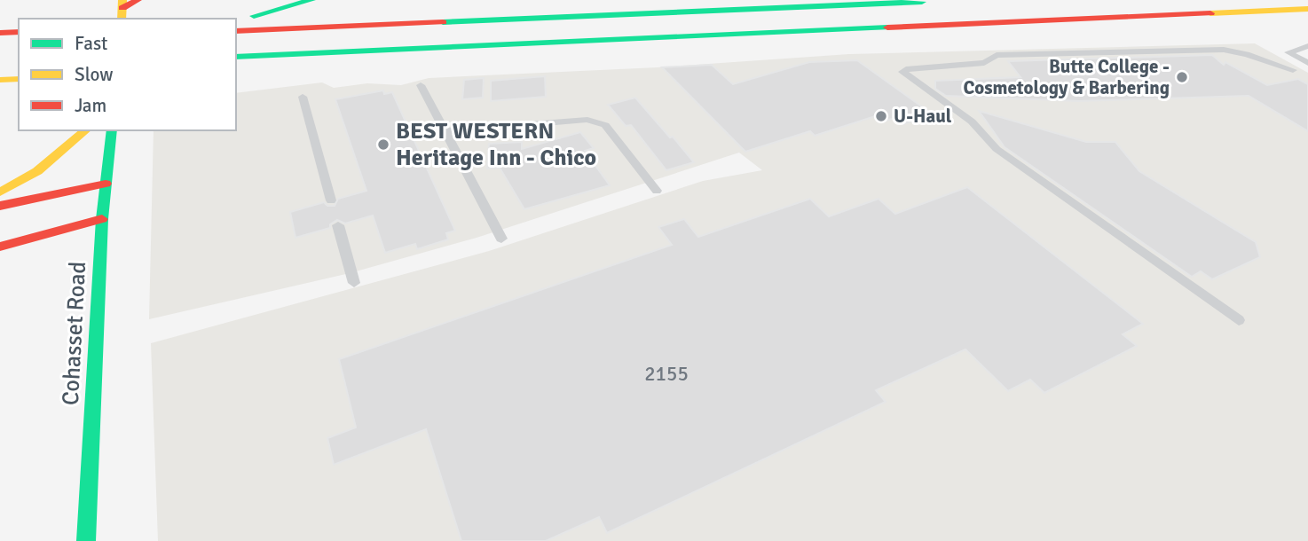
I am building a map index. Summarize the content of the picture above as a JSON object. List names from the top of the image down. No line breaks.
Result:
{"streets":{"main road":["Cohasset Road"]},"places":["Butte College - Cosmetology & Barbering","U-Haul","BEST WESTERN Heritage Inn - Chico"],"house_numbers":["2155"],"legend":["Fast","Slow","Jam"]}
